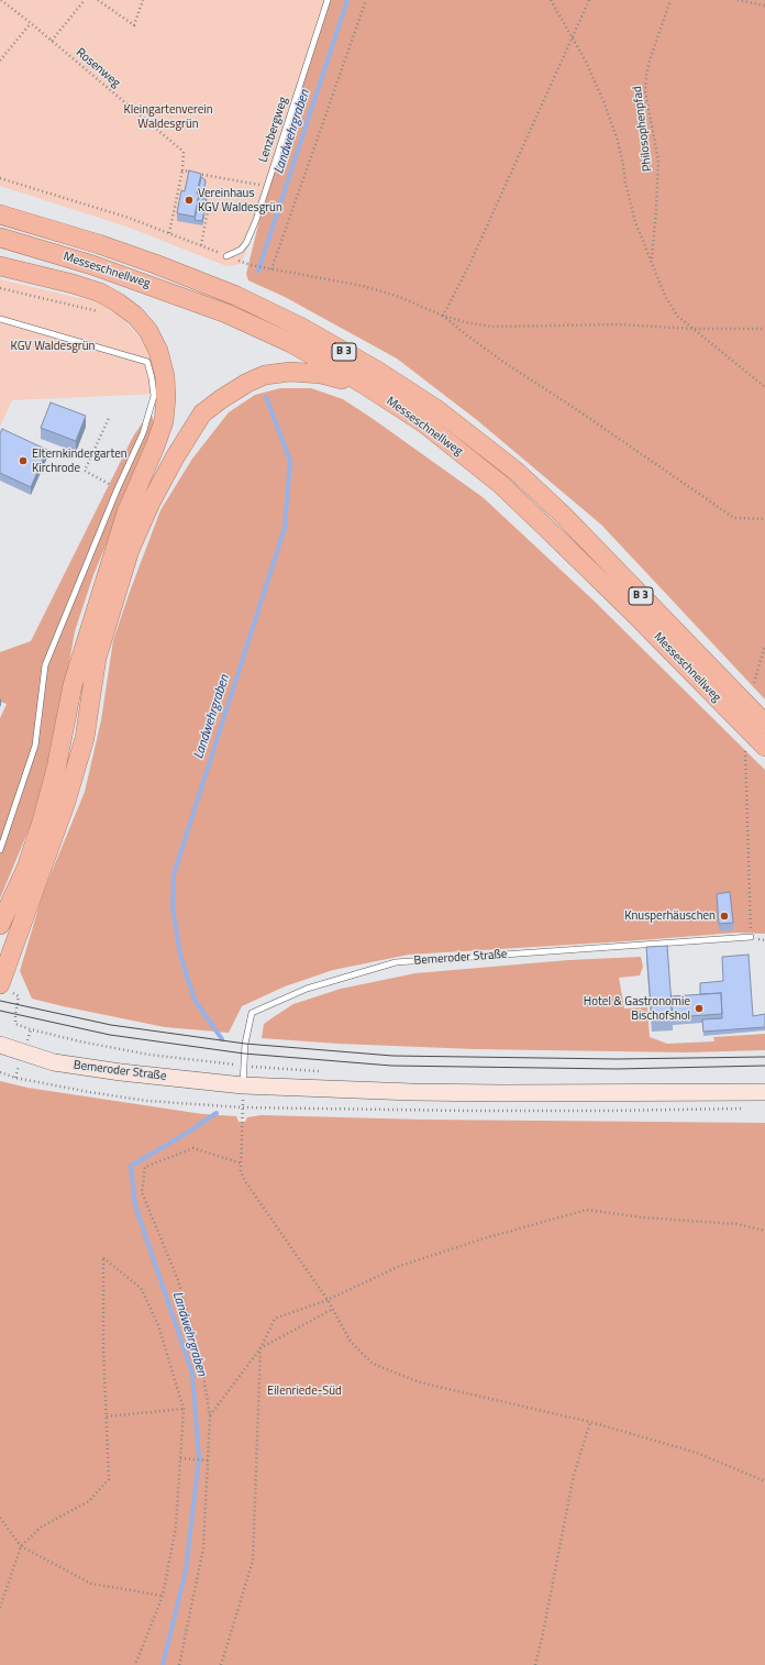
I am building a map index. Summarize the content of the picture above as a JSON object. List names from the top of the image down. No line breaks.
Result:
{"streets":{"highway":["Messeschnellweg","B 3"],"main road":["Bemeroder Straße"],"lane":["Lenzbergweg"],"path":["Rosenweg","Philosophenpfad"]},"water":["Landwehrgraben"],"parks":["Kleingartenverein Waldesgrün","KGV Waldesgrün","Eilenriede-Süd"],"places":["Vereinhaus KGV Waldesgrün","Elternkindergarten Kirchrode","Knusperhäuschen","Hotel & Gastronomie Bischofshol"]}
